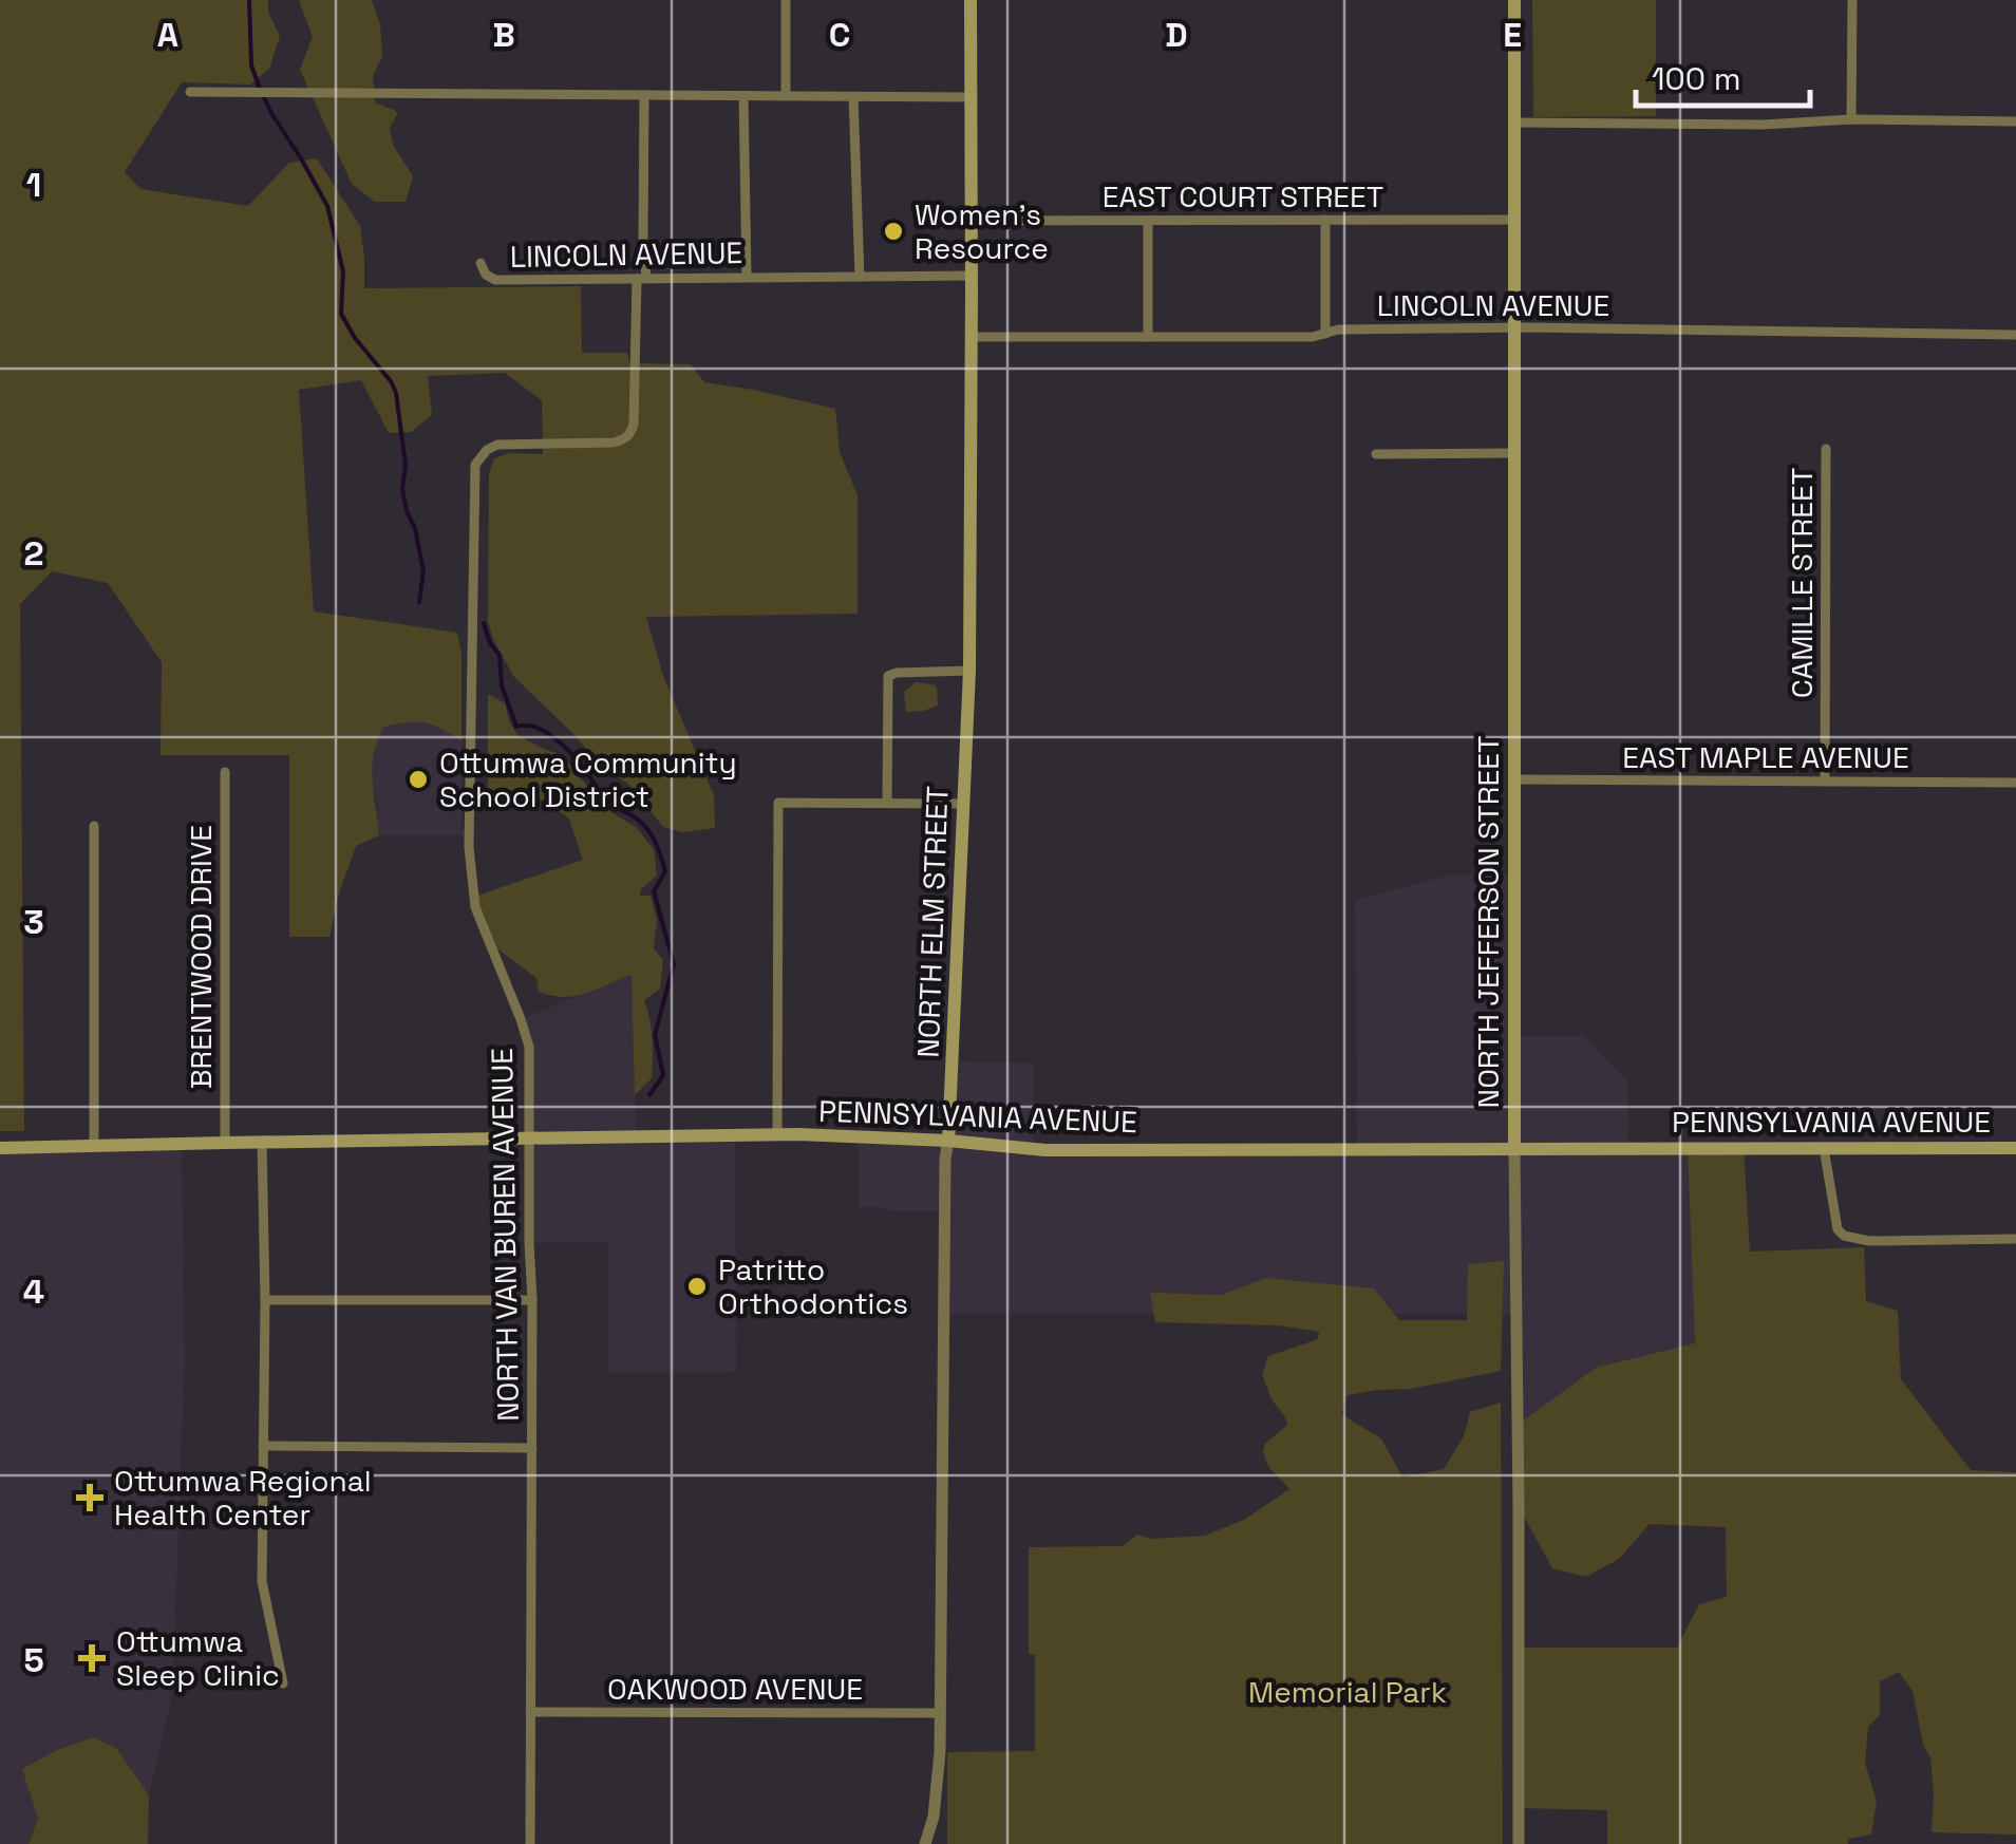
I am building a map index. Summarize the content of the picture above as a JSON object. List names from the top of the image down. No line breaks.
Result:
{"streets":{"main road":["NORTH ELM STREET","NORTH JEFFERSON STREET","PENNSYLVANIA AVENUE"],"street":["EAST COURT STREET","LINCOLN AVENUE","CAMILLE STREET","EAST MAPLE AVENUE","BRENTWOOD DRIVE","NORTH VAN BUREN AVENUE","OAKWOOD AVENUE"]},"crossings":[["EAST COURT STREET","NORTH ELM STREET"],["EAST COURT STREET","NORTH JEFFERSON STREET"],["LINCOLN AVENUE","NORTH ELM STREET"],["LINCOLN AVENUE","NORTH JEFFERSON STREET"],["LINCOLN AVENUE","NORTH VAN BUREN AVENUE"],["CAMILLE STREET","EAST MAPLE AVENUE"],["EAST MAPLE AVENUE","NORTH JEFFERSON STREET"],["NORTH ELM STREET","PENNSYLVANIA AVENUE"],["NORTH ELM STREET","OAKWOOD AVENUE"],["NORTH JEFFERSON STREET","PENNSYLVANIA AVENUE"],["BRENTWOOD DRIVE","PENNSYLVANIA AVENUE"],["PENNSYLVANIA AVENUE","NORTH VAN BUREN AVENUE"],["NORTH VAN BUREN AVENUE","OAKWOOD AVENUE"]],"parks":["Memorial Park"],"places":{"other":["Women's Resource","Ottumwa Community School District","Patritto Orthodontics"],"health":["Ottumwa Regional Health Center","Ottumwa Sleep Clinic"]},"scale_bar":"100 m","grid":{"columns":["A","B","C","D","E"],"rows":["1","2","3","4","5"]}}
